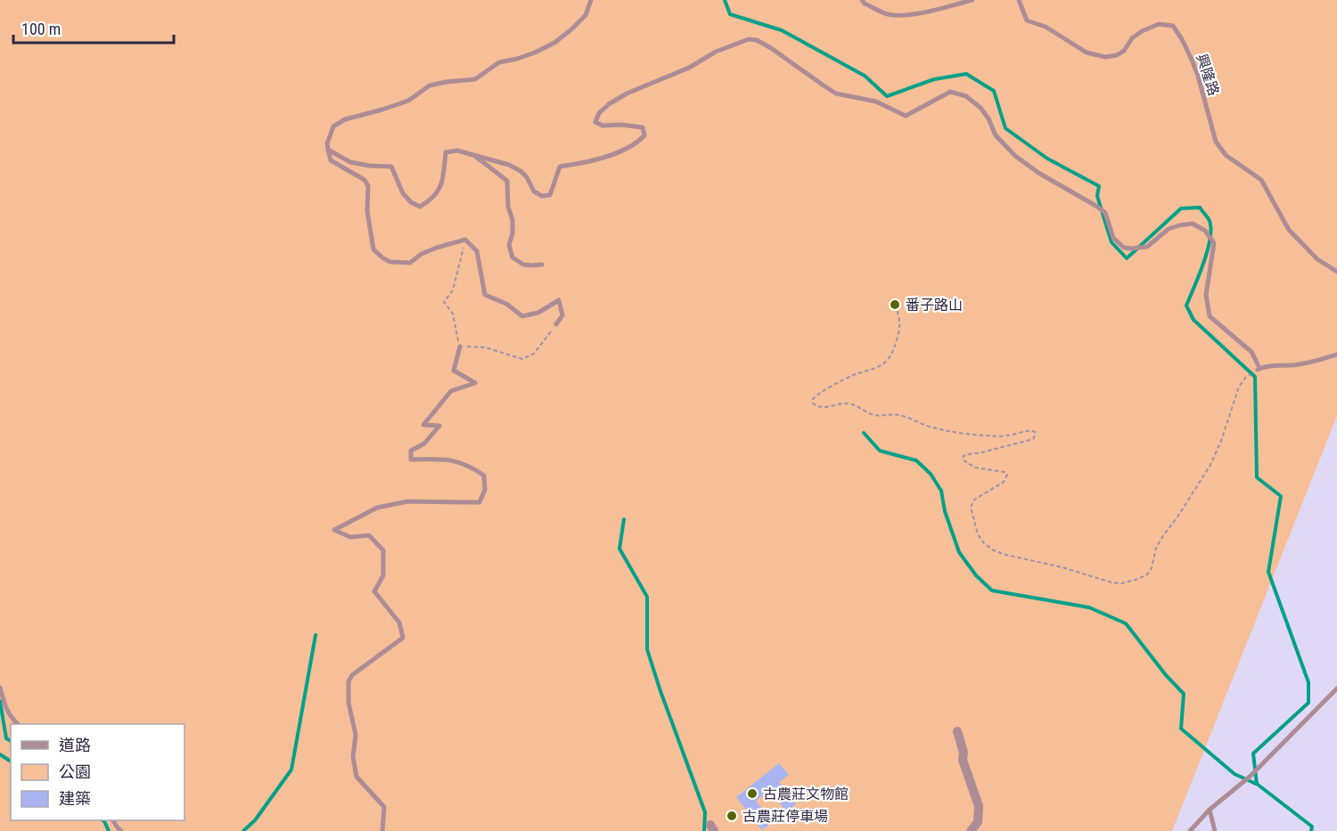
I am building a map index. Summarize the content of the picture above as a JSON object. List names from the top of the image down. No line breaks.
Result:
{"streets":{"lane":["興隆路"]},"places":["番子路山","古農莊文物館","古農莊停車場"],"legend":["道路","公園","建築"],"scale_bar":"100 m"}
